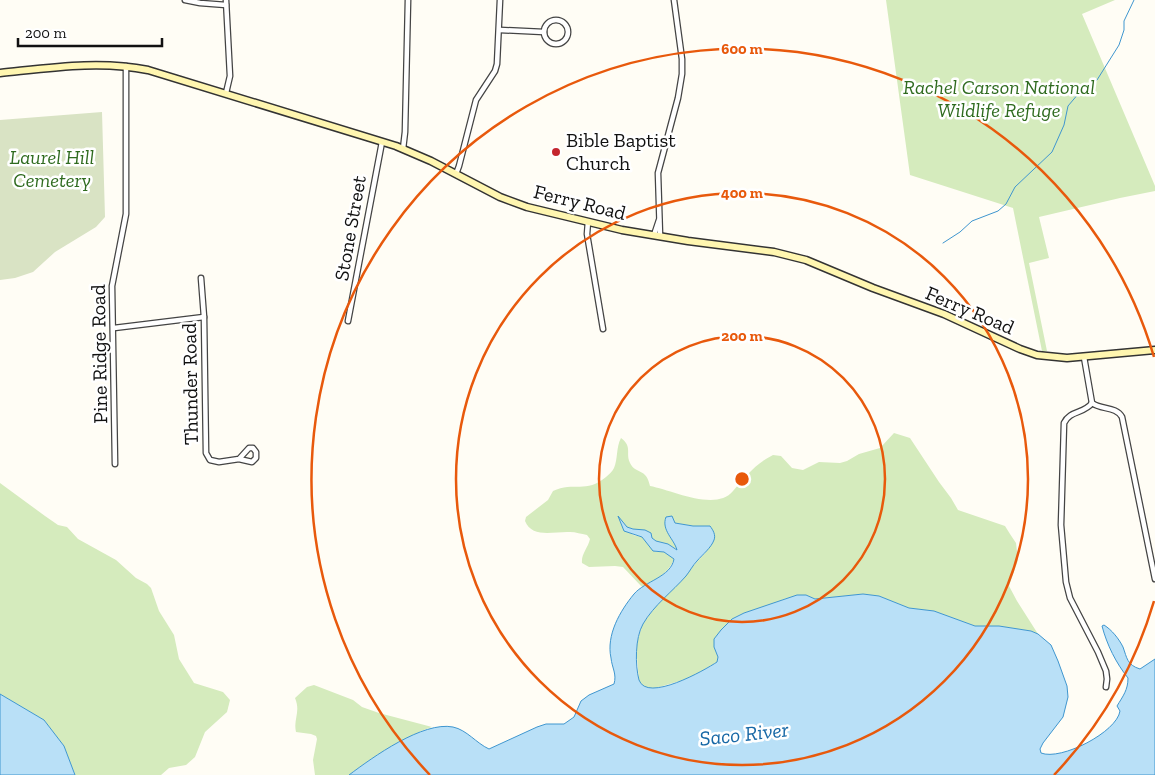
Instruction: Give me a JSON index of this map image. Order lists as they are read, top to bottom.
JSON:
{
  "streets": {
    "main road": ["Ferry Road"],
    "street": ["Stone Street", "Pine Ridge Road", "Thunder Road"]
  },
  "crossings": [
    ["Ferry Road", "Stone Street"],
    ["Ferry Road", "Pine Ridge Road"]
  ],
  "water": ["Saco River"],
  "parks": ["Rachel Carson National Wildlife Refuge", "Laurel Hill Cemetery"],
  "places": ["Bible Baptist Church"],
  "scale_bar": "200 m",
  "rings": ["600 m", "400 m", "200 m"]
}
